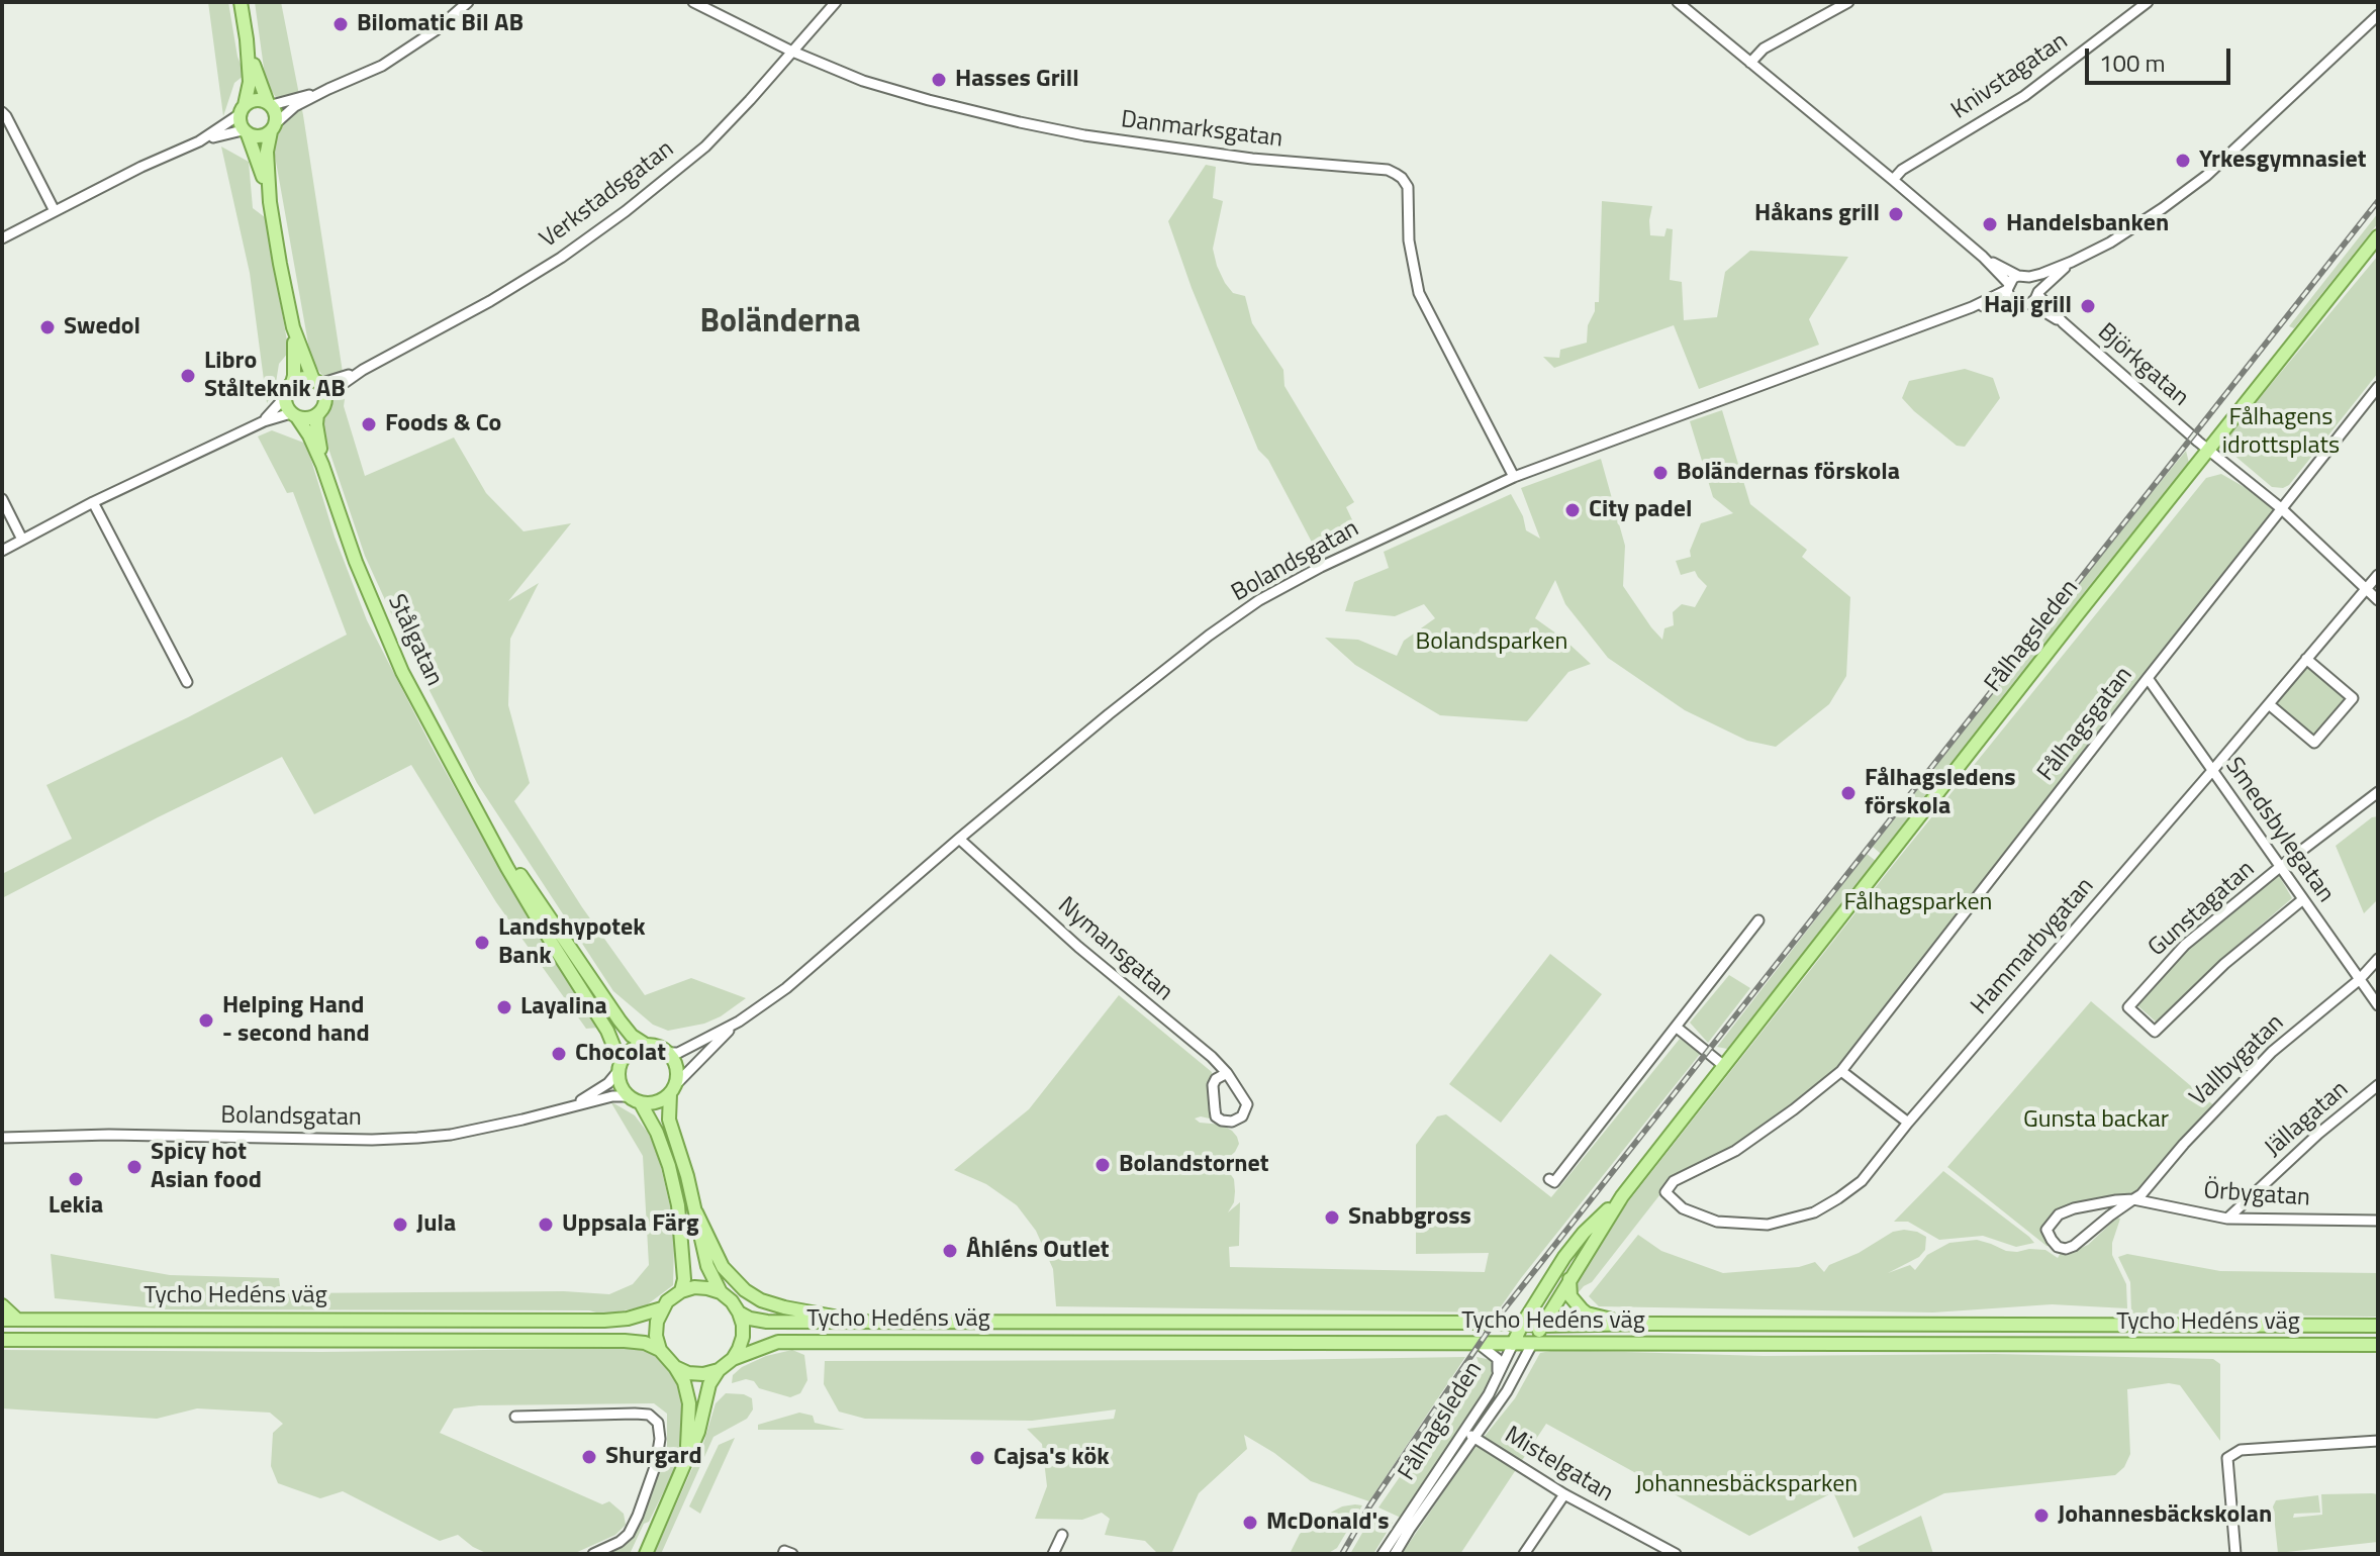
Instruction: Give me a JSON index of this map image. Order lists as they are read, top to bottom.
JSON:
{
  "streets": {
    "main road": ["Fålhagsleden", "Stålgatan", "Tycho Hedéns väg"],
    "street": [
      "Knivstagatan",
      "Danmarksgatan",
      "Verkstadsgatan",
      "Björkgatan",
      "Bolandsgatan",
      "Fålhagsgatan",
      "Smedsbylegatan",
      "Gunstagatan",
      "Hammarbygatan",
      "Nymansgatan",
      "Vallbygatan",
      "Jällagatan",
      "Örbygatan",
      "Mistelgatan"
    ]
  },
  "crossings": [
    ["Danmarksgatan", "Verkstadsgatan"],
    ["Danmarksgatan", "Bolandsgatan"],
    ["Verkstadsgatan", "Stålgatan"],
    ["Björkgatan", "Bolandsgatan"],
    ["Björkgatan", "Fålhagsleden"],
    ["Björkgatan", "Fålhagsgatan"],
    ["Björkgatan", "Hammarbygatan"],
    ["Bolandsgatan", "Stålgatan"],
    ["Bolandsgatan", "Nymansgatan"],
    ["Fålhagsleden", "Tycho Hedéns väg"],
    ["Fålhagsleden", "Mistelgatan"],
    ["Fålhagsgatan", "Smedsbylegatan"],
    ["Fålhagsgatan", "Hammarbygatan"],
    ["Smedsbylegatan", "Gunstagatan"],
    ["Smedsbylegatan", "Hammarbygatan"],
    ["Smedsbylegatan", "Vallbygatan"],
    ["Vallbygatan", "Örbygatan"],
    ["Jällagatan", "Örbygatan"]
  ],
  "districts": ["Boländerna"],
  "parks": [
    "Fålhagens idrottsplats",
    "Bolandsparken",
    "Fålhagsparken",
    "Gunsta backar",
    "Johannesbäcksparken"
  ],
  "places": [
    "Bilomatic Bil AB",
    "Hasses Grill",
    "Yrkesgymnasiet",
    "Håkans grill",
    "Handelsbanken",
    "Haji grill",
    "Swedol",
    "Libro Stålteknik AB",
    "Foods & Co",
    "Boländernas förskola",
    "City padel",
    "Fålhagsledens förskola",
    "Landshypotek Bank",
    "Layalina",
    "Helping Hand - second hand",
    "Chocolat",
    "Bolandstornet",
    "Spicy hot Asian food",
    "Lekia",
    "Snabbgross",
    "Jula",
    "Uppsala Färg",
    "Åhléns Outlet",
    "Shurgard",
    "Cajsa's kök",
    "Johannesbäckskolan",
    "McDonald's"
  ],
  "scale_bar": "100 m"
}
